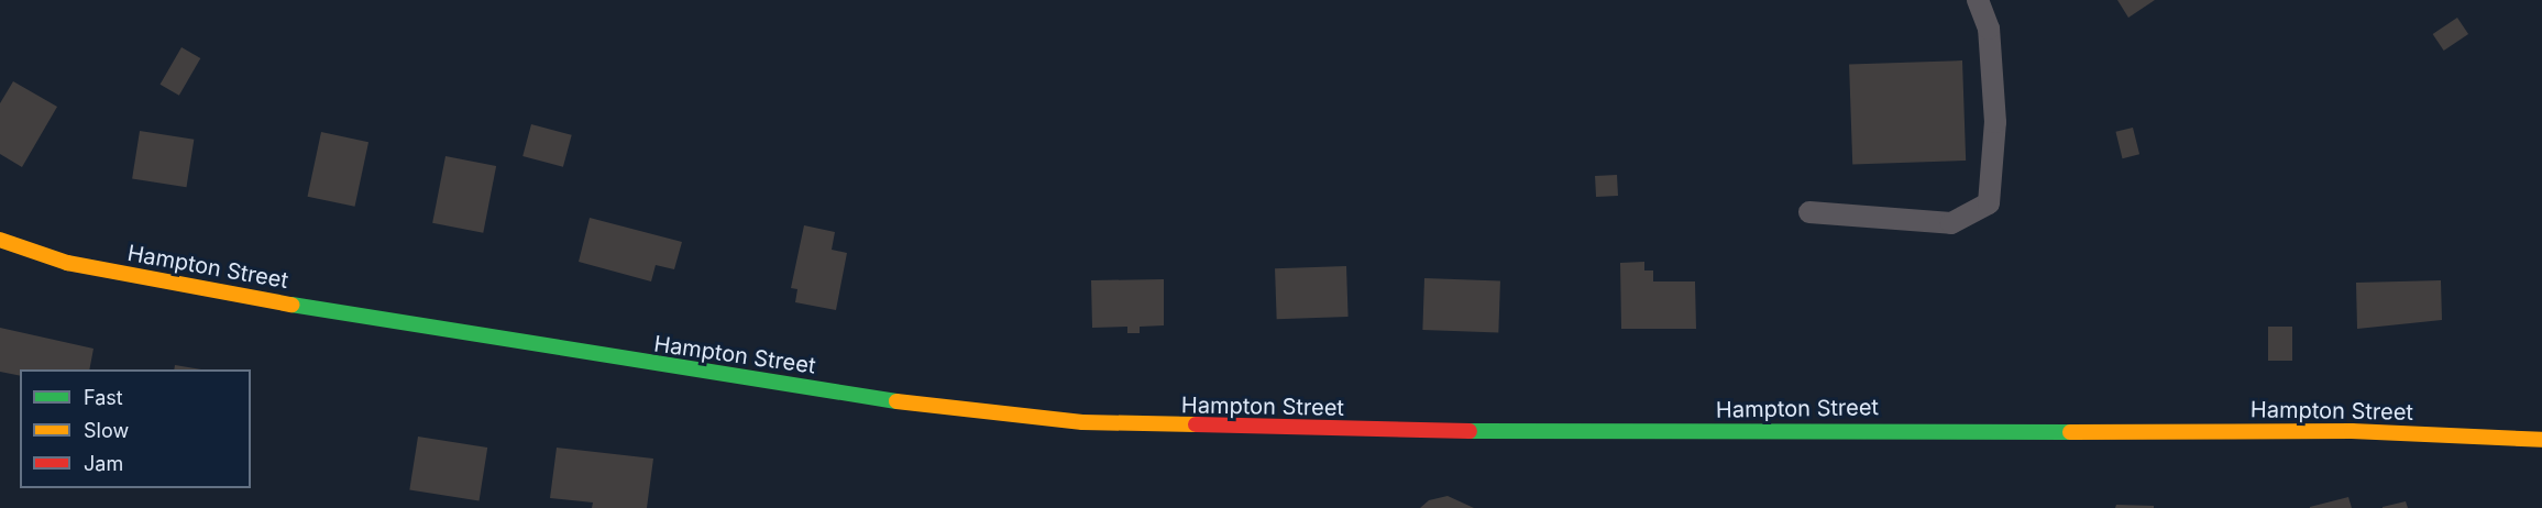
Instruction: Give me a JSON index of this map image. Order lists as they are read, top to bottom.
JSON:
{
  "streets": {
    "street": ["Hampton Street"]
  },
  "legend": ["Fast", "Slow", "Jam"]
}
